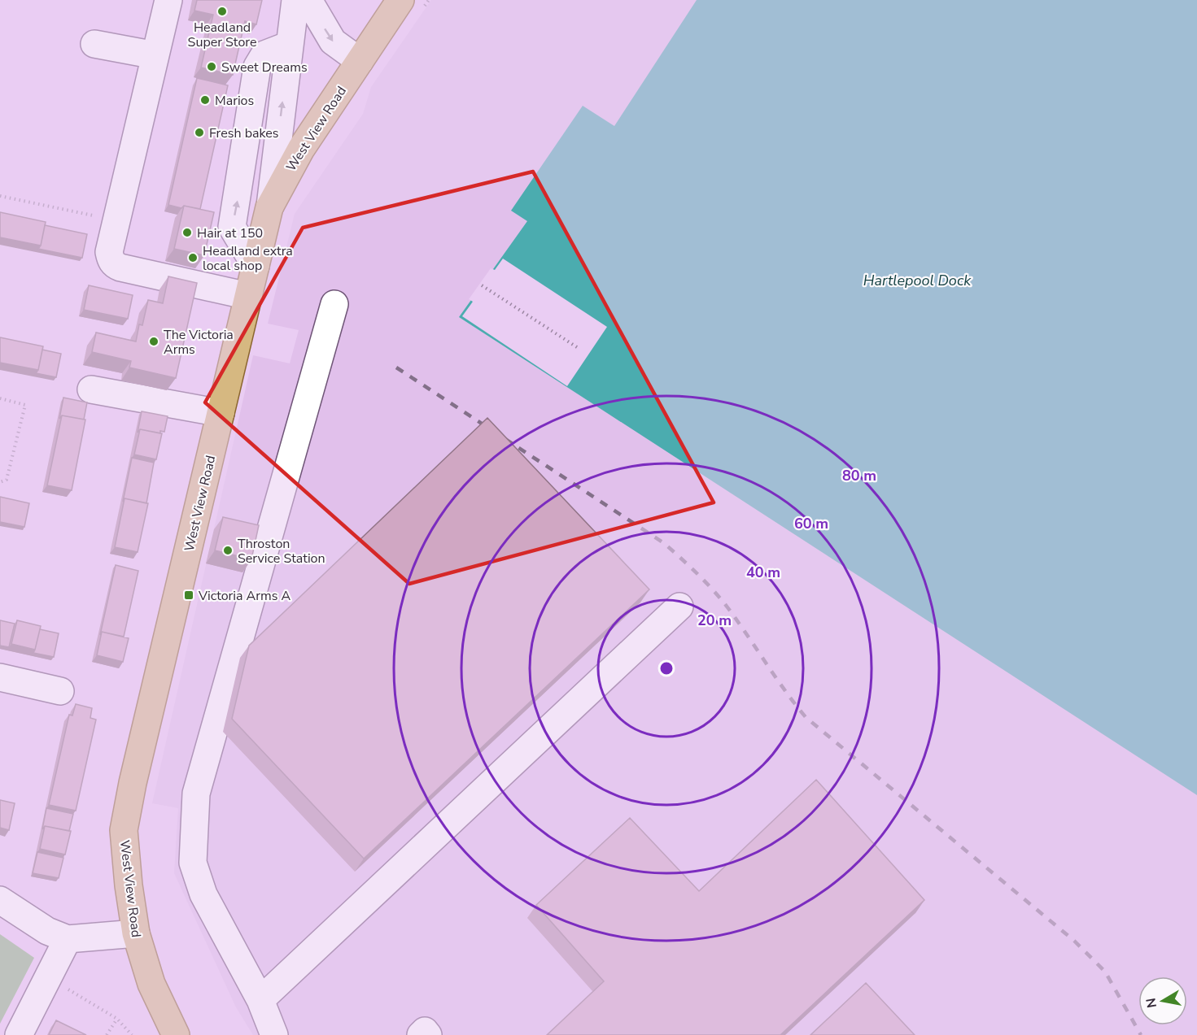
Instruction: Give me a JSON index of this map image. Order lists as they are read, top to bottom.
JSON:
{
  "streets": {
    "main road": ["West View Road"]
  },
  "water": ["Hartlepool Dock"],
  "places": {
    "other": [
      "Headland Super Store",
      "Sweet Dreams",
      "Marios",
      "Fresh bakes",
      "Hair at 150",
      "Headland extra local shop",
      "The Victoria Arms",
      "Throston Service Station"
    ],
    "transit": ["Victoria Arms A"]
  },
  "north": "left",
  "rings": [
    "80 m",
    "60 m",
    "40 m",
    "20 m"
  ]
}
